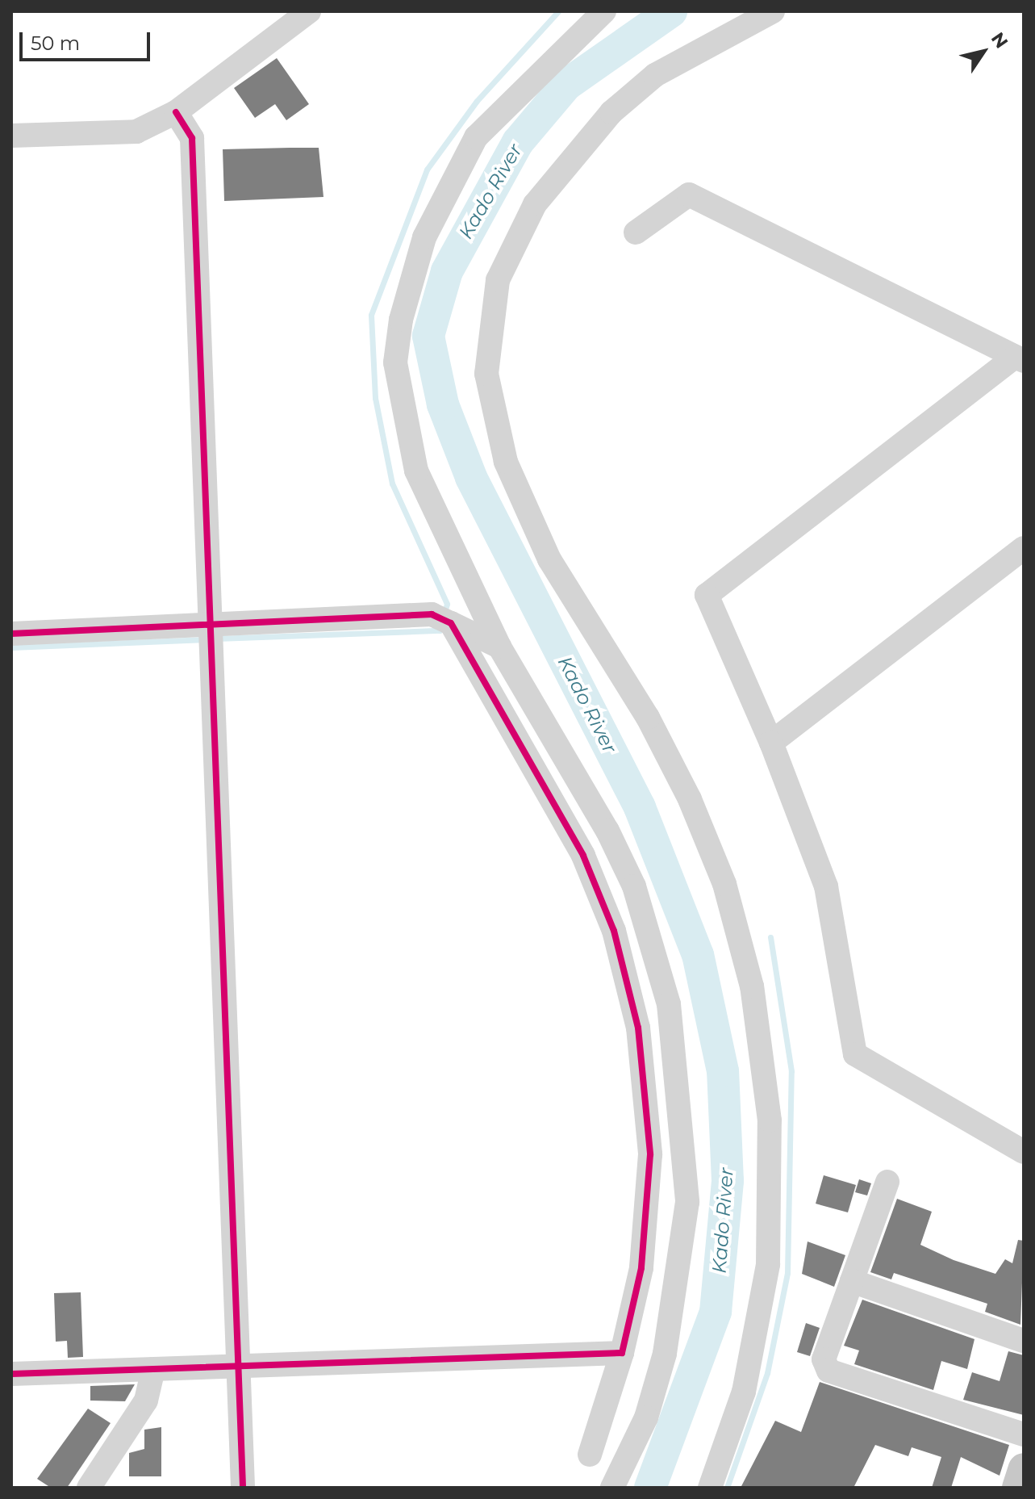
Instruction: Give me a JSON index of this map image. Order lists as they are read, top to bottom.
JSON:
{
  "water": ["Kado River"],
  "scale_bar": "50 m",
  "north": "top right"
}
